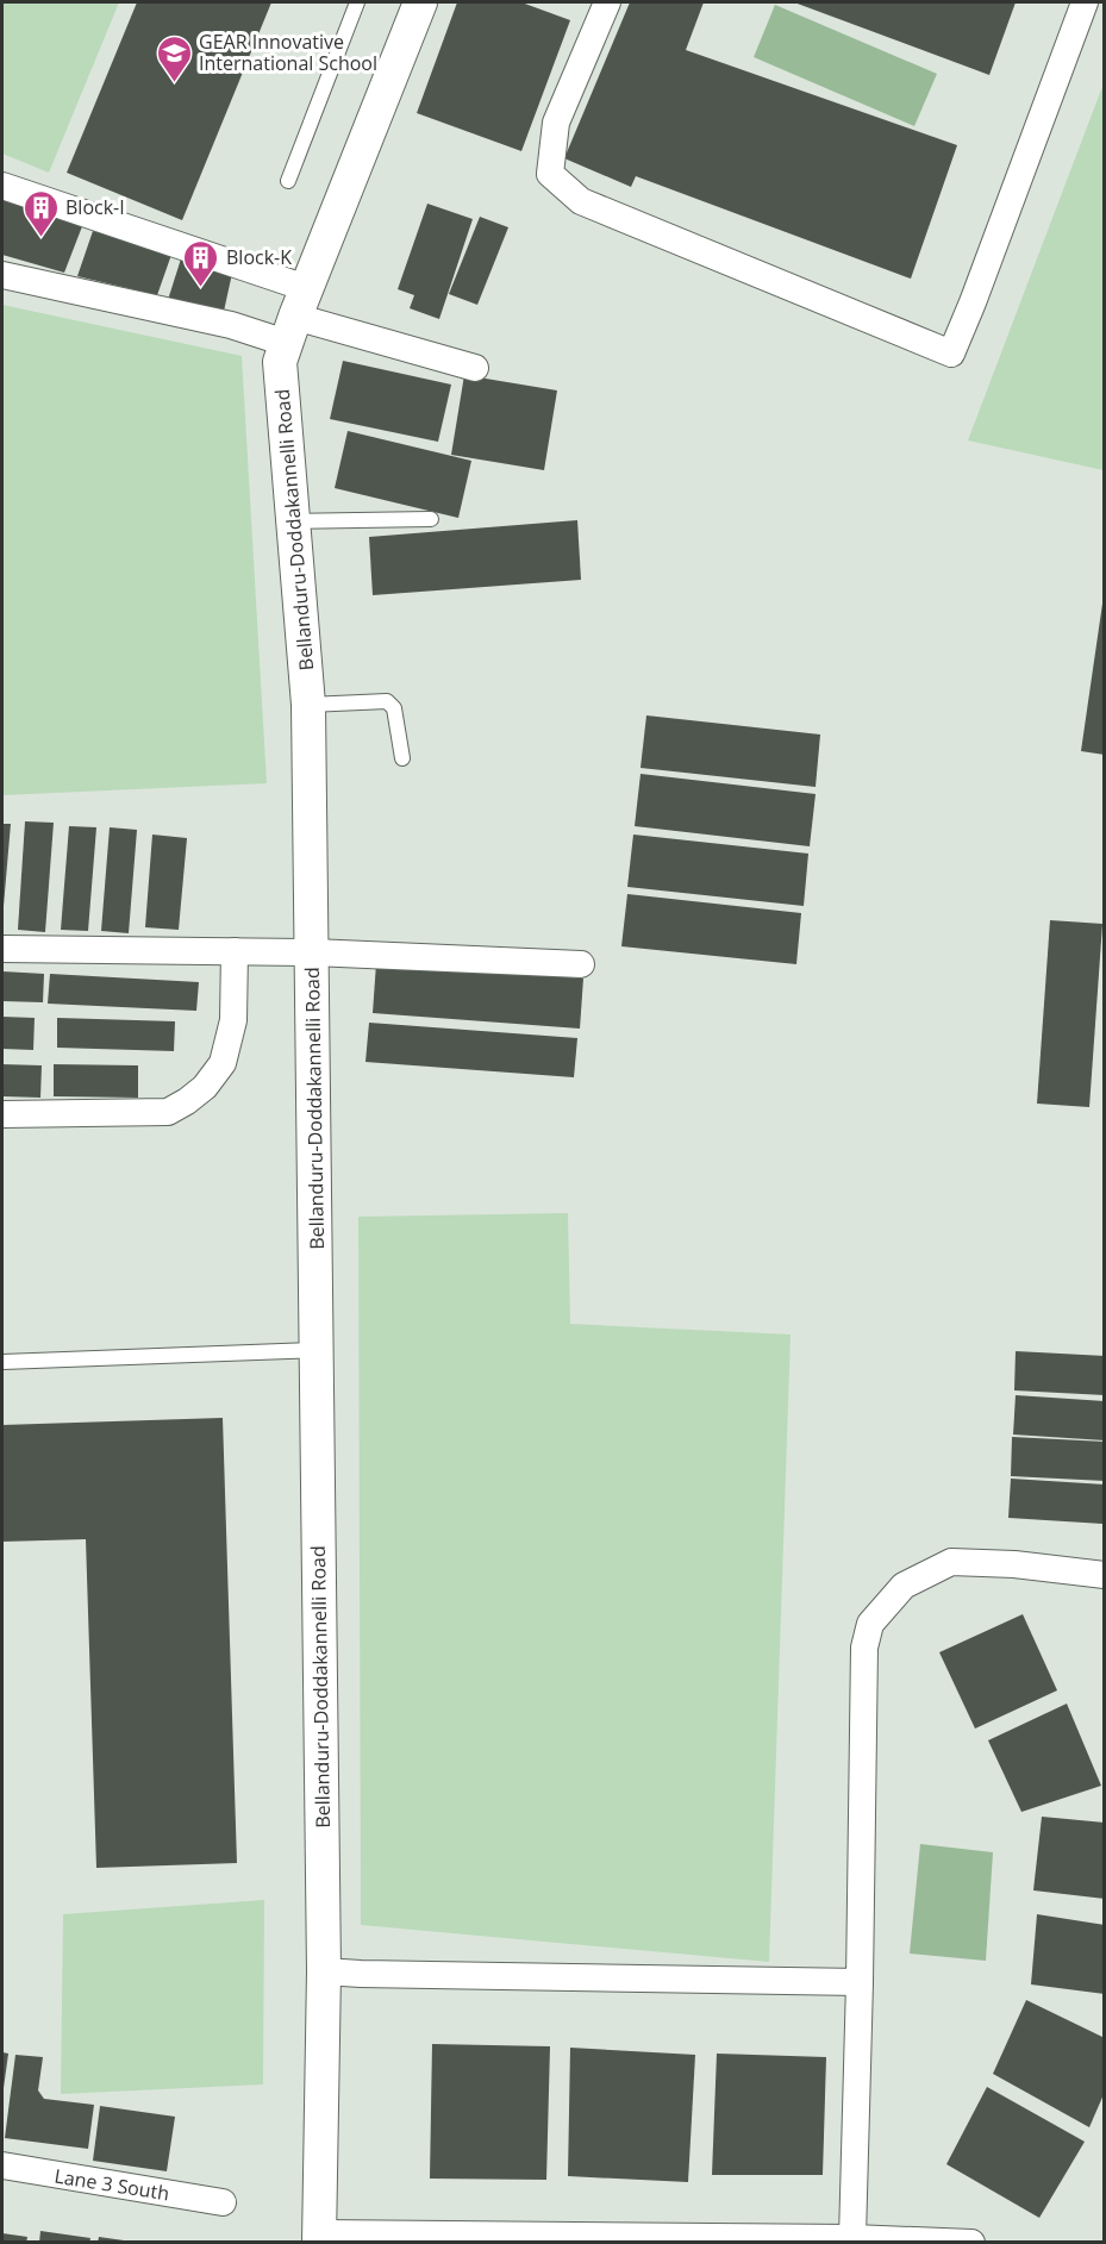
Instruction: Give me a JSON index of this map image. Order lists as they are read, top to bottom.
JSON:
{
  "streets": {
    "street": ["Bellanduru-Doddakannelli Road", "Lane 3 South"]
  },
  "places": {
    "school or university": ["GEAR Innovative International School"],
    "building": ["Block-I", "Block-K"]
  }
}
